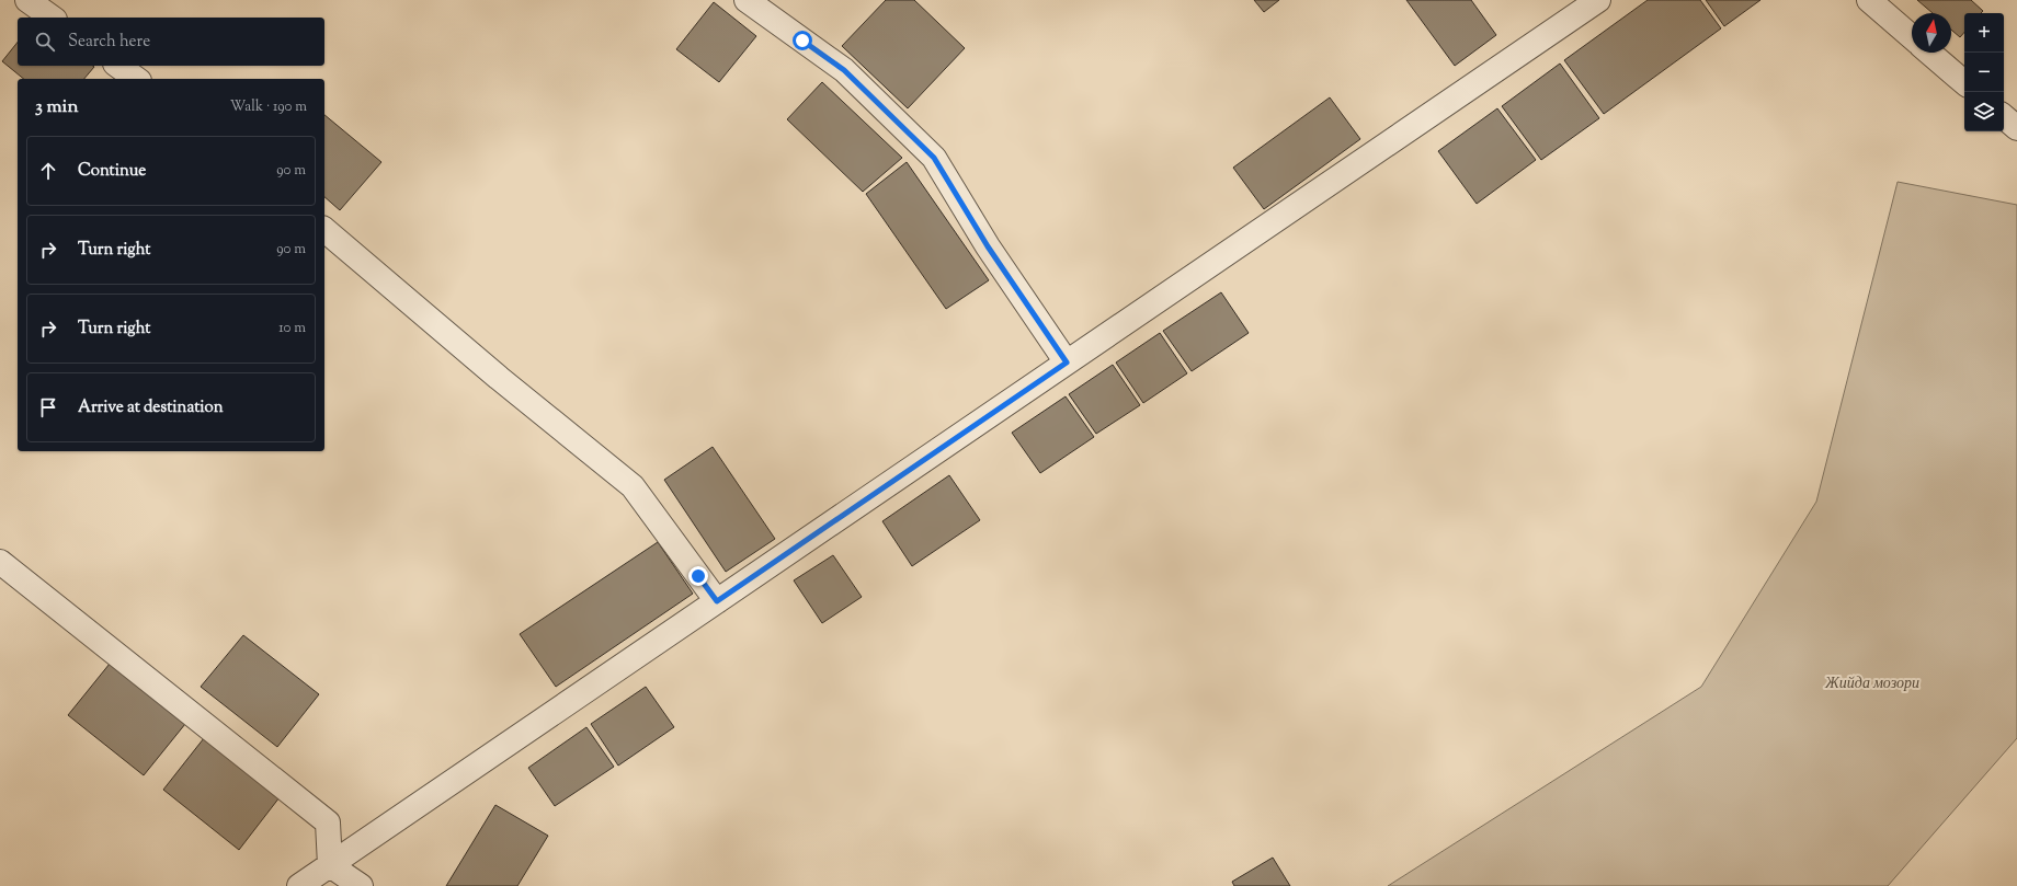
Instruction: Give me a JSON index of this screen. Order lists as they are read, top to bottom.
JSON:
{
  "parks": ["Жийда мозори"],
  "north": "top",
  "page": {
    "map_buttons": ["+", "−"],
    "search": "Search here",
    "heading": ["3 min", "Walk · 190 m"],
    "list": [
      ["Continue", "90 m"],
      ["Turn right", "90 m"],
      ["Turn right", "10 m"],
      "Arrive at destination"
    ]
  }
}
